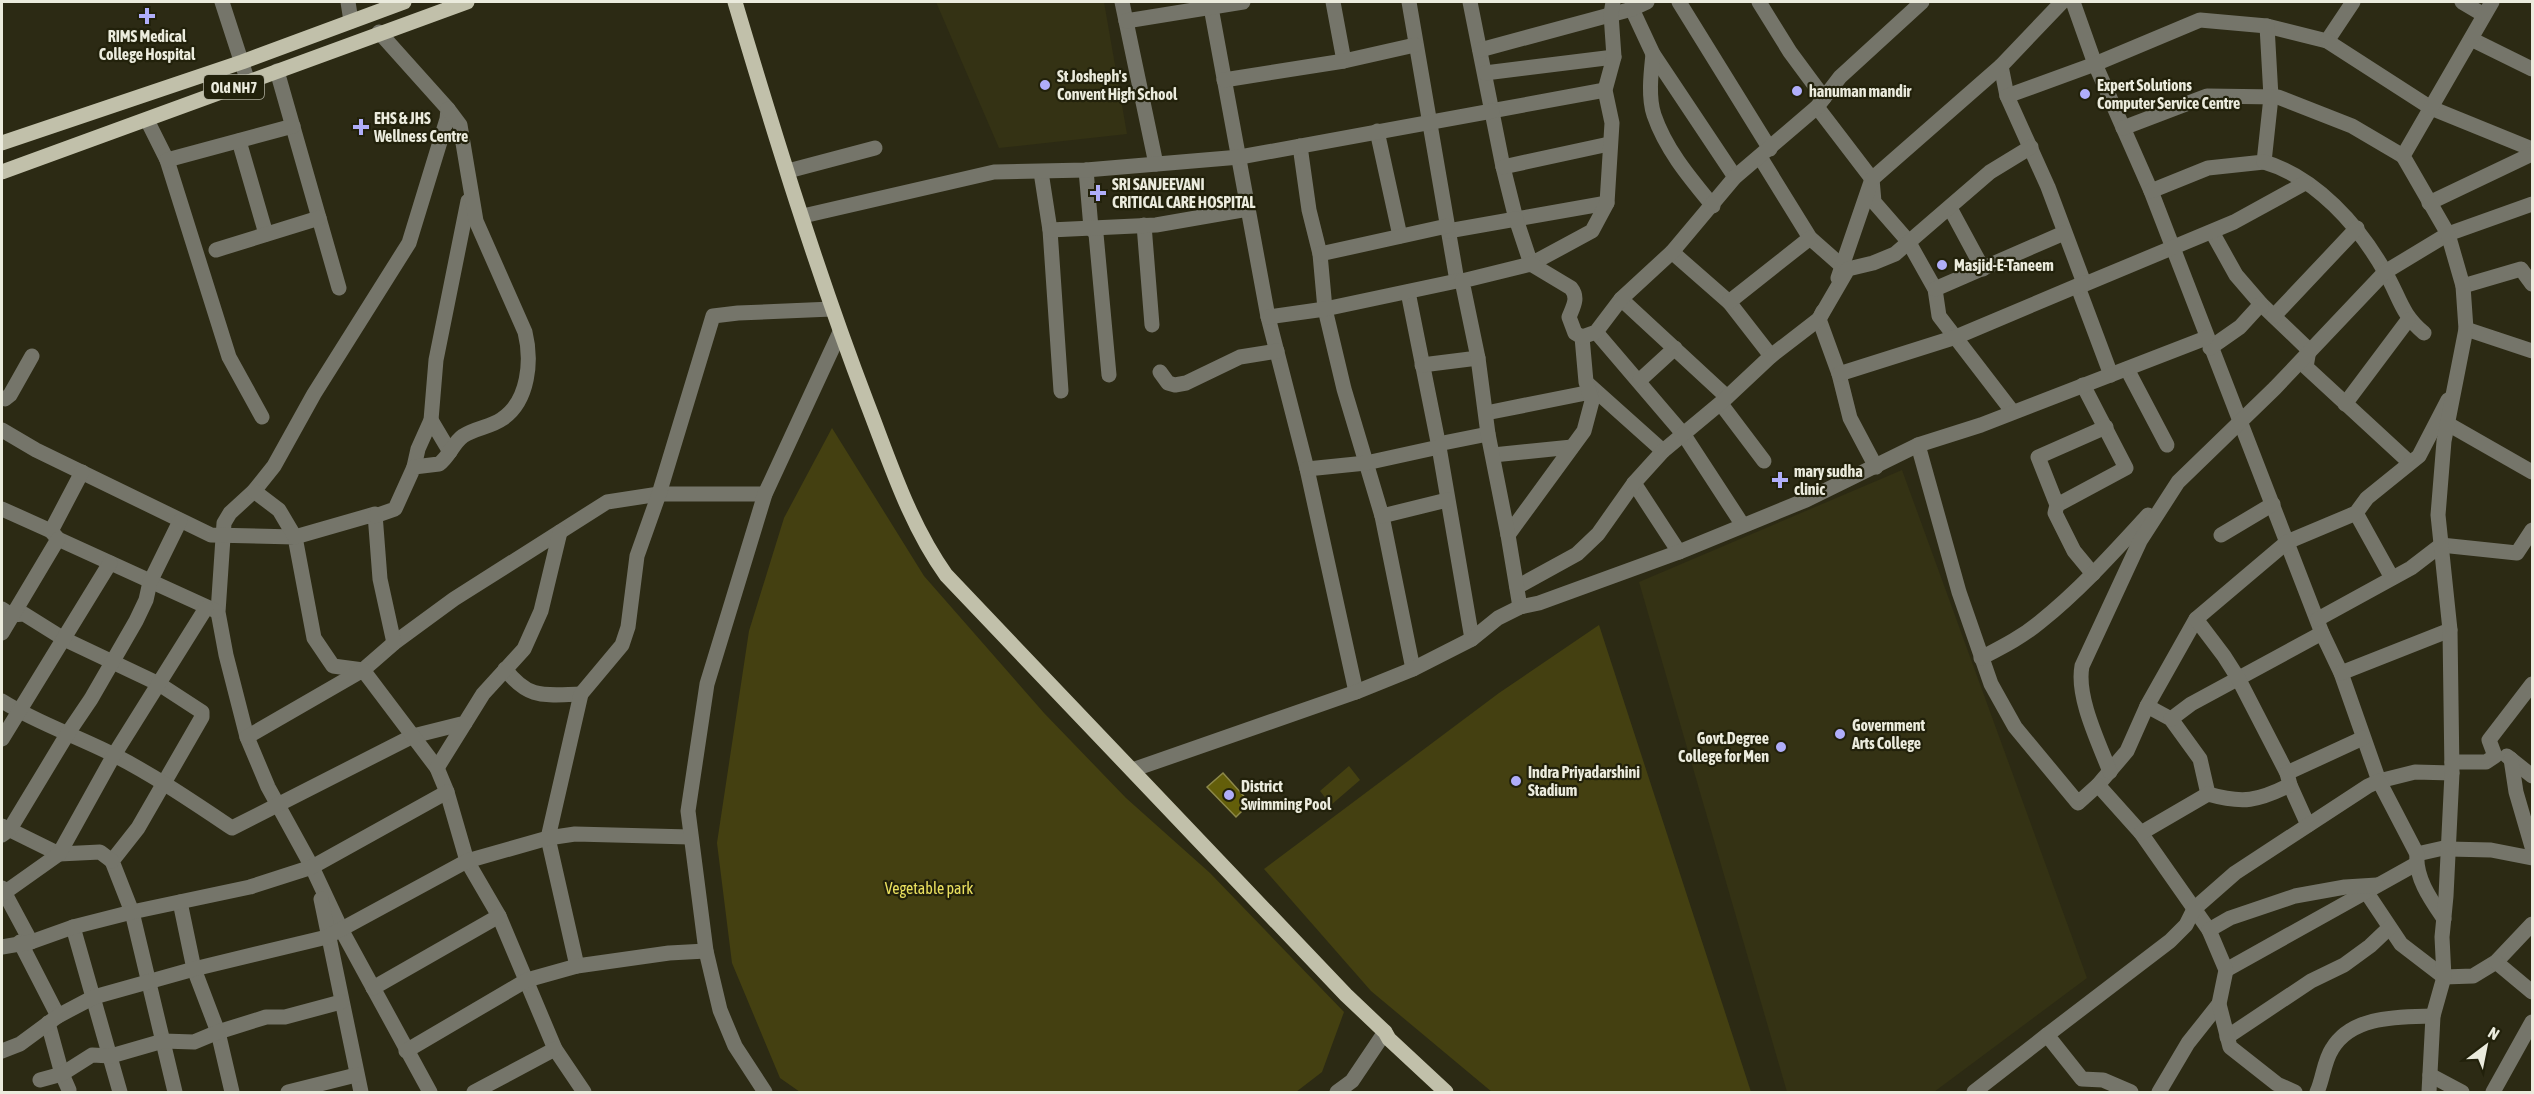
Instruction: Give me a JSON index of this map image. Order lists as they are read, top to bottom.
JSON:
{
  "streets": {
    "main road": ["Old NH7"]
  },
  "parks": ["Vegetable park"],
  "places": {
    "health": [
      "RIMS Medical College Hospital",
      "EHS & JHS Wellness Centre",
      "SRI SANJEEVANI CRITICAL CARE HOSPITAL",
      "mary sudha clinic"
    ],
    "other": [
      "St Josheph's Convent High School",
      "hanuman mandir",
      "Expert Solutions Computer Service Centre",
      "Masjid-E-Taneem",
      "Government Arts College",
      "Govt.Degree College for Men",
      "Indra Priyadarshini Stadium",
      "District Swimming Pool"
    ]
  },
  "north": "top right"
}
